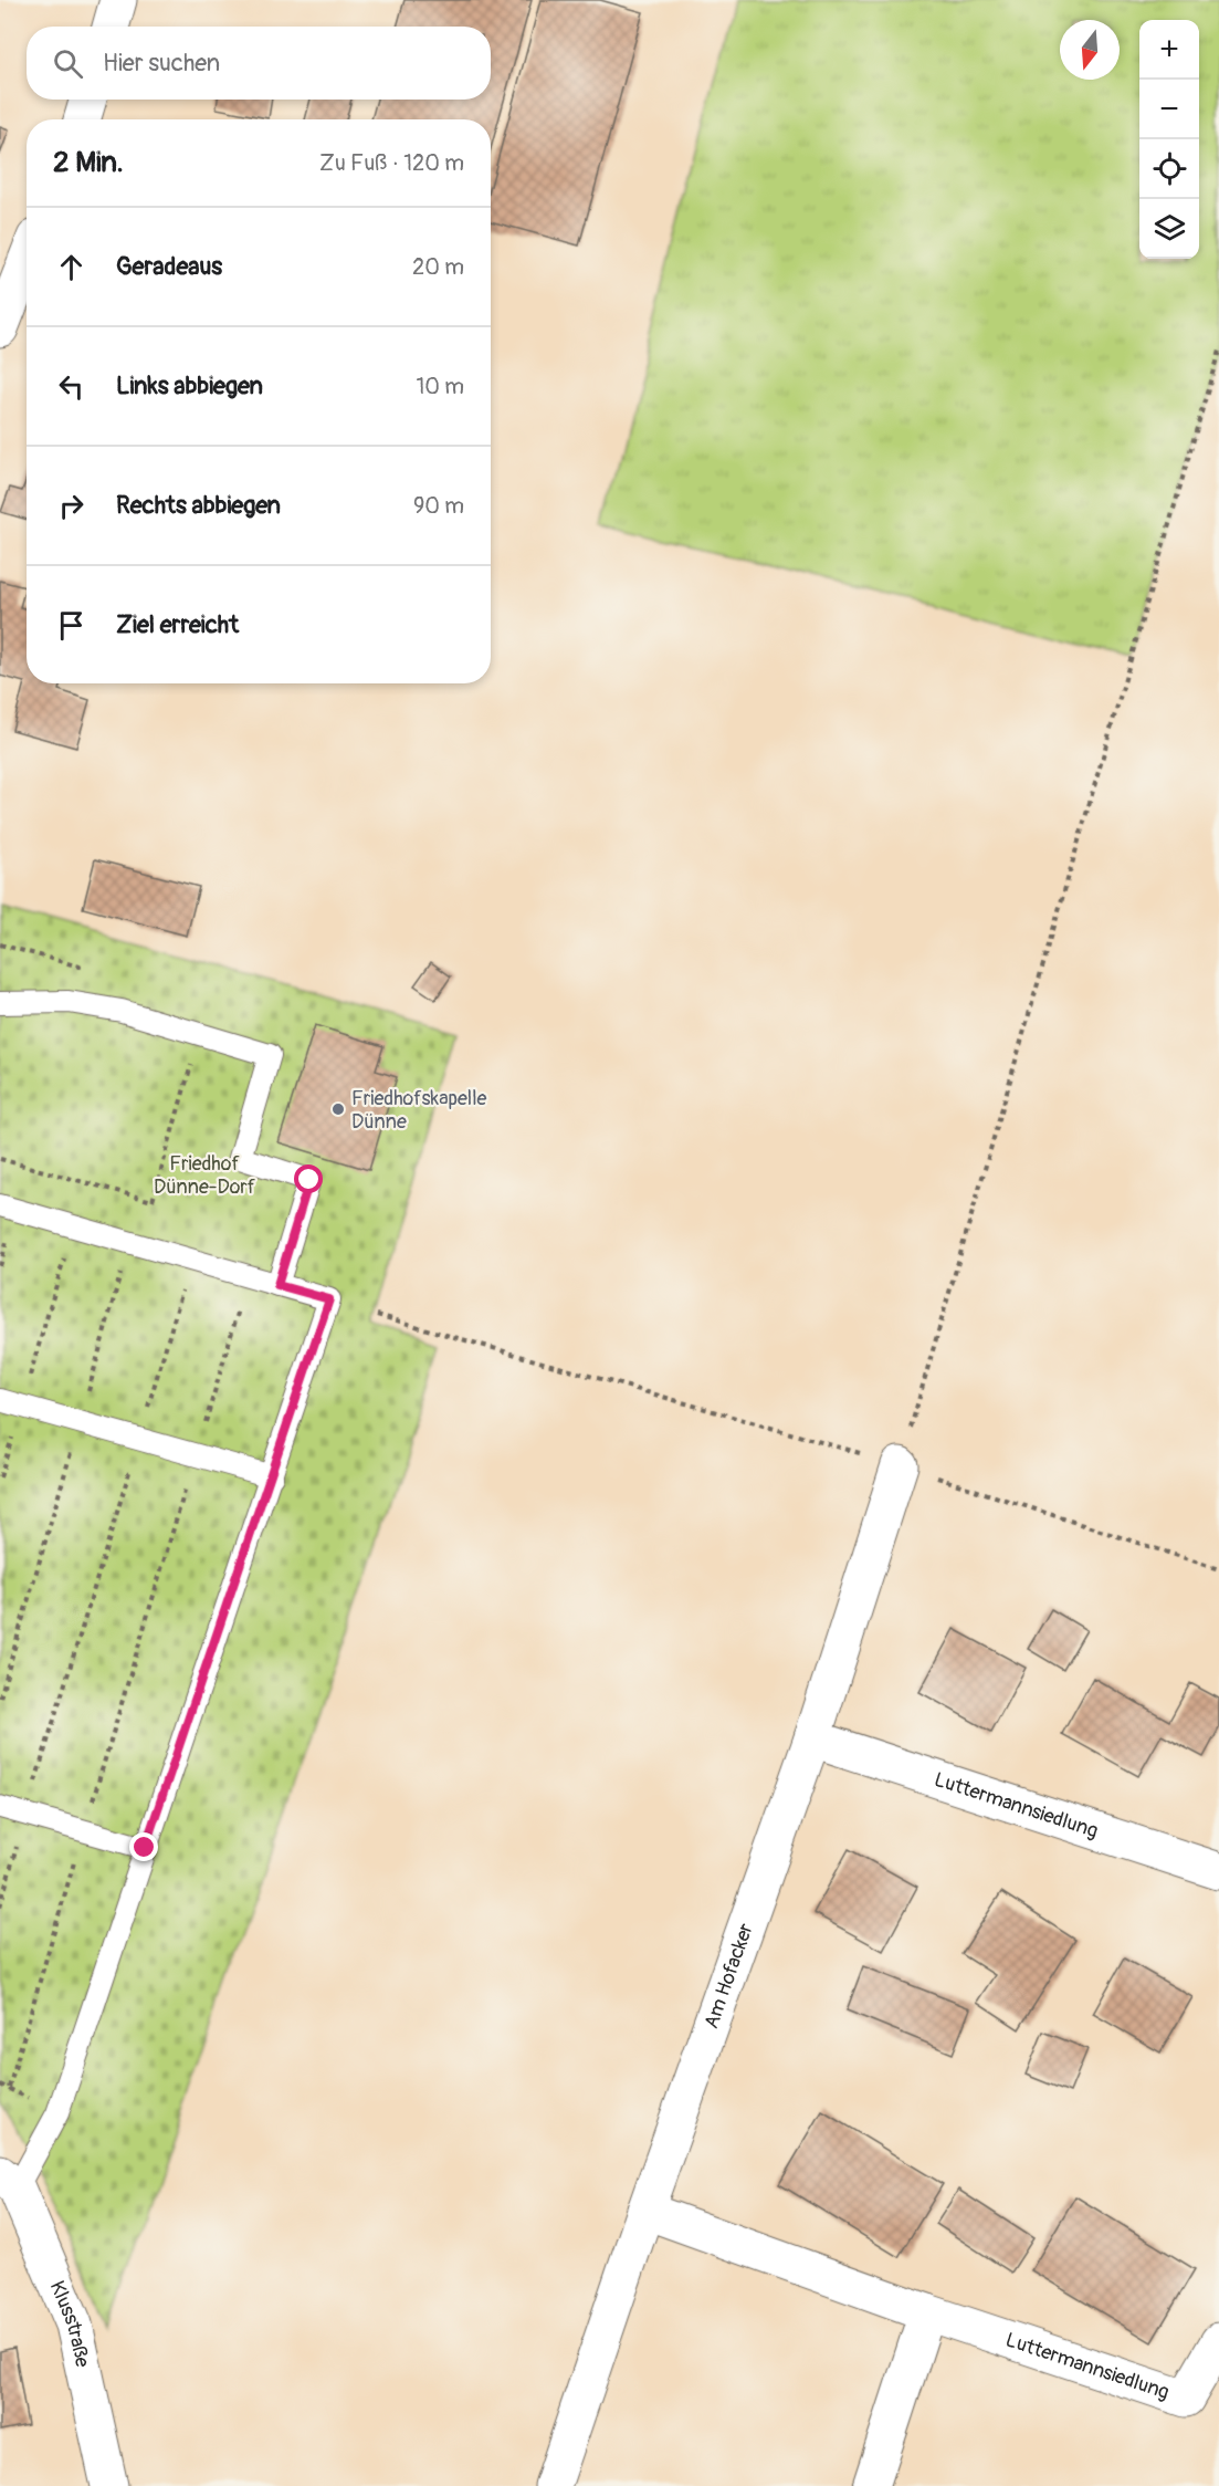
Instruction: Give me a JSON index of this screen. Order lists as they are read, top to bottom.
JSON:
{
  "streets": {
    "street": ["Luttermannsiedlung", "Am Hofacker", "Klusstraße"]
  },
  "crossings": [
    ["Luttermannsiedlung", "Am Hofacker"]
  ],
  "parks": ["Friedhof Dünne-Dorf"],
  "places": ["Friedhofskapelle Dünne"],
  "north": "bottom",
  "page": {
    "map_buttons": ["+", "−"],
    "search": "Hier suchen",
    "heading": ["2 Min.", "Zu Fuß · 120 m"],
    "list": [
      ["Geradeaus", "20 m"],
      ["Links abbiegen", "10 m"],
      ["Rechts abbiegen", "90 m"],
      "Ziel erreicht"
    ]
  }
}
